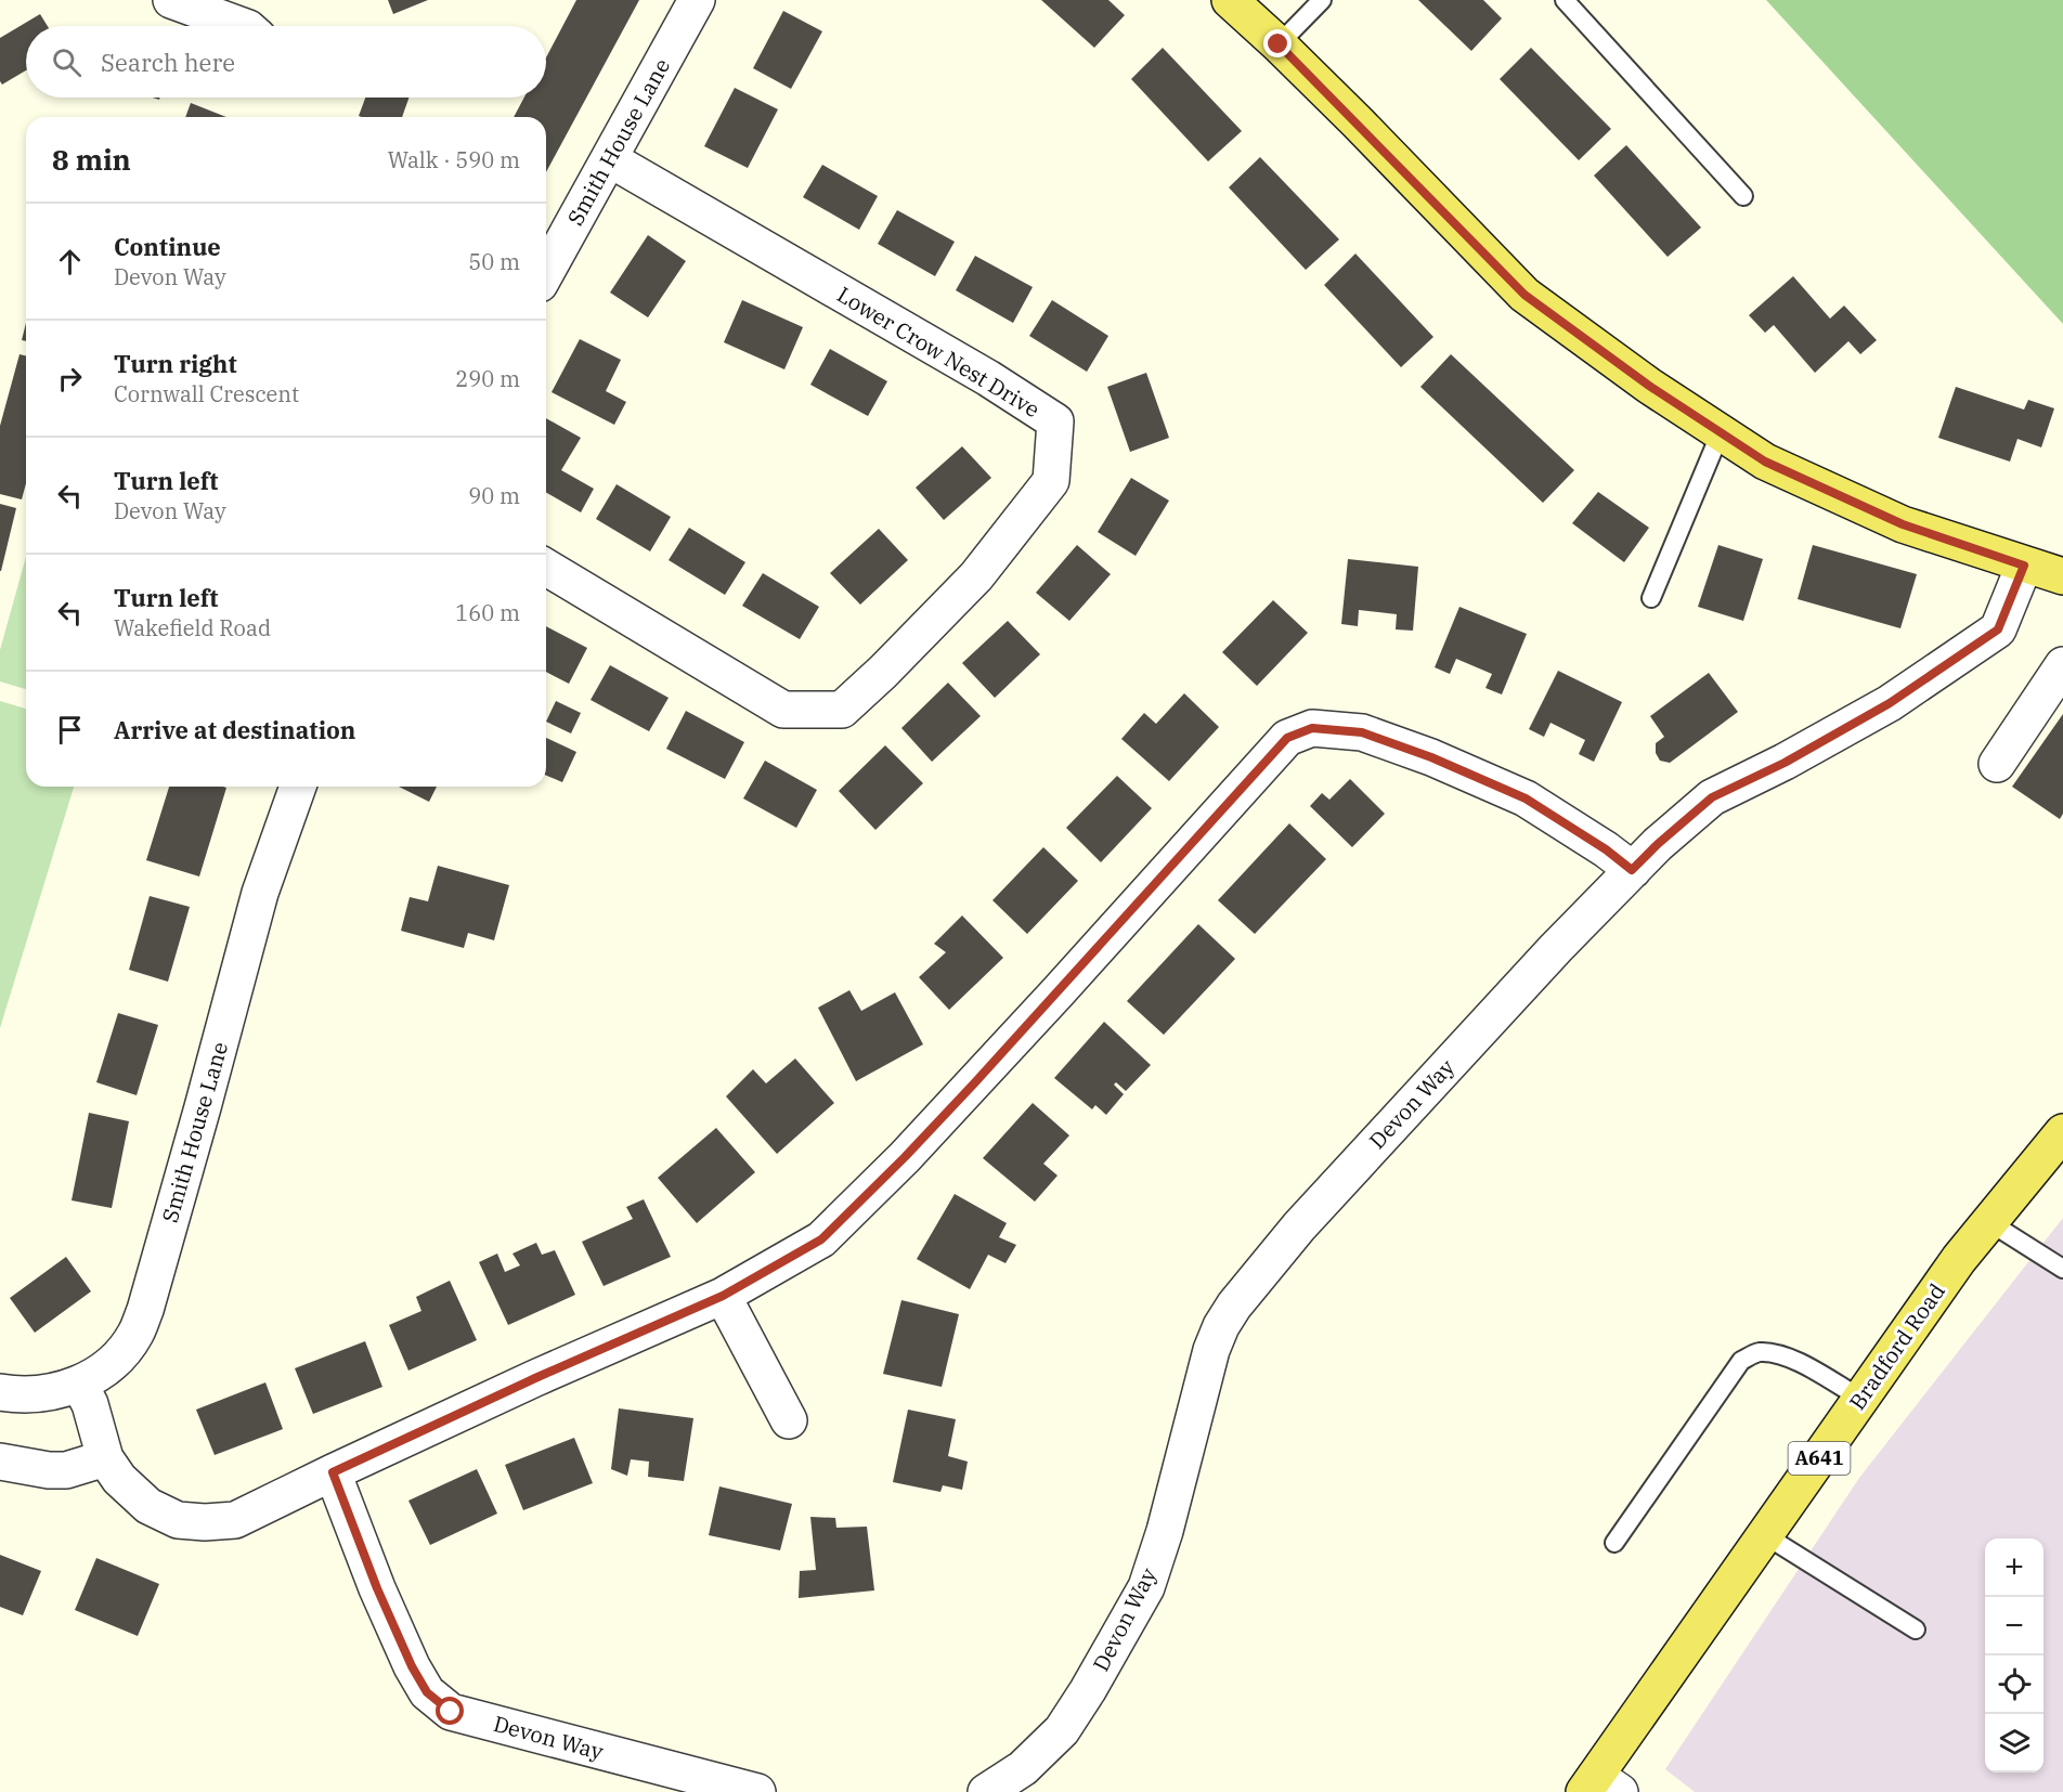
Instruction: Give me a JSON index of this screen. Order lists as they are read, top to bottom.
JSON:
{
  "streets": {
    "main road": ["Bradford Road", "A641"],
    "street": ["Smith House Lane", "Lower Crow Nest Drive", "Devon Way"]
  },
  "crossings": [
    ["Smith House Lane", "Lower Crow Nest Drive"]
  ],
  "page": {
    "search": "Search here",
    "heading": ["8 min", "Walk · 590 m"],
    "list": [
      ["Continue", "Devon Way", "50 m"],
      ["Turn right", "Cornwall Crescent", "290 m"],
      ["Turn left", "Devon Way", "90 m"],
      ["Turn left", "Wakefield Road", "160 m"],
      "Arrive at destination"
    ],
    "map_buttons": ["+", "−"]
  }
}
